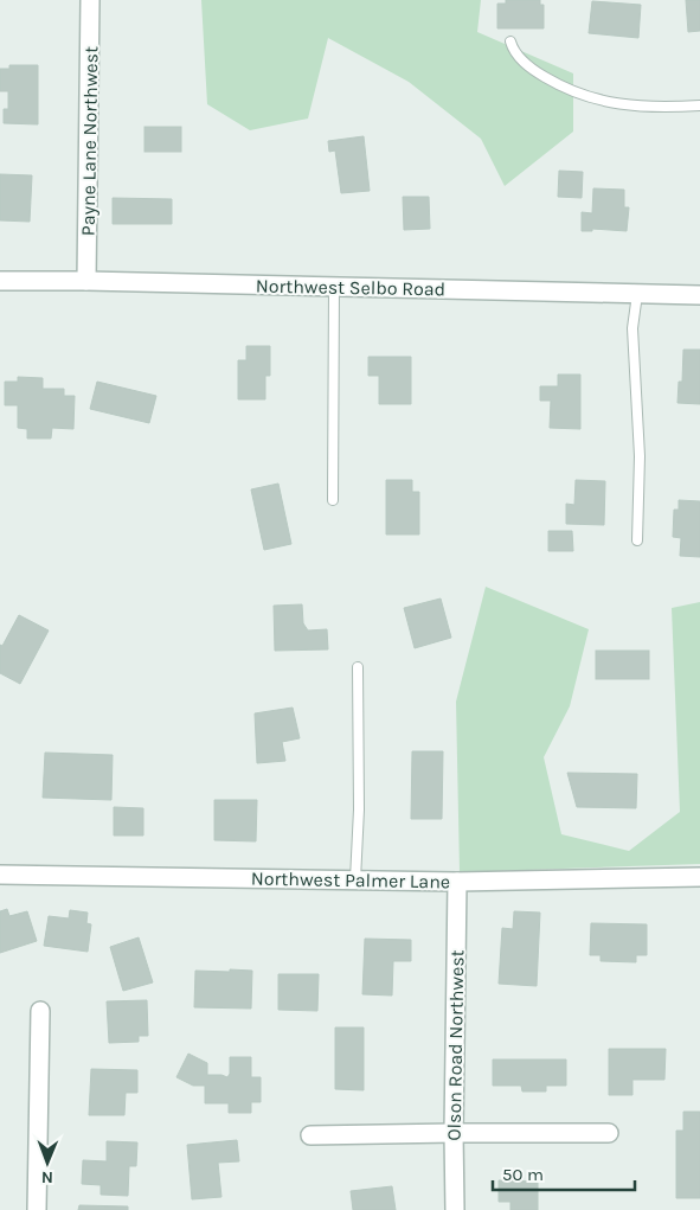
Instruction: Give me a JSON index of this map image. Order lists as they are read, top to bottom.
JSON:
{
  "streets": {
    "street": [
      "Payne Lane Northwest",
      "Northwest Selbo Road",
      "Northwest Palmer Lane",
      "Olson Road Northwest"
    ]
  },
  "crossings": [
    ["Payne Lane Northwest", "Northwest Selbo Road"],
    ["Northwest Palmer Lane", "Olson Road Northwest"]
  ],
  "scale_bar": "50 m",
  "north": "bottom"
}
